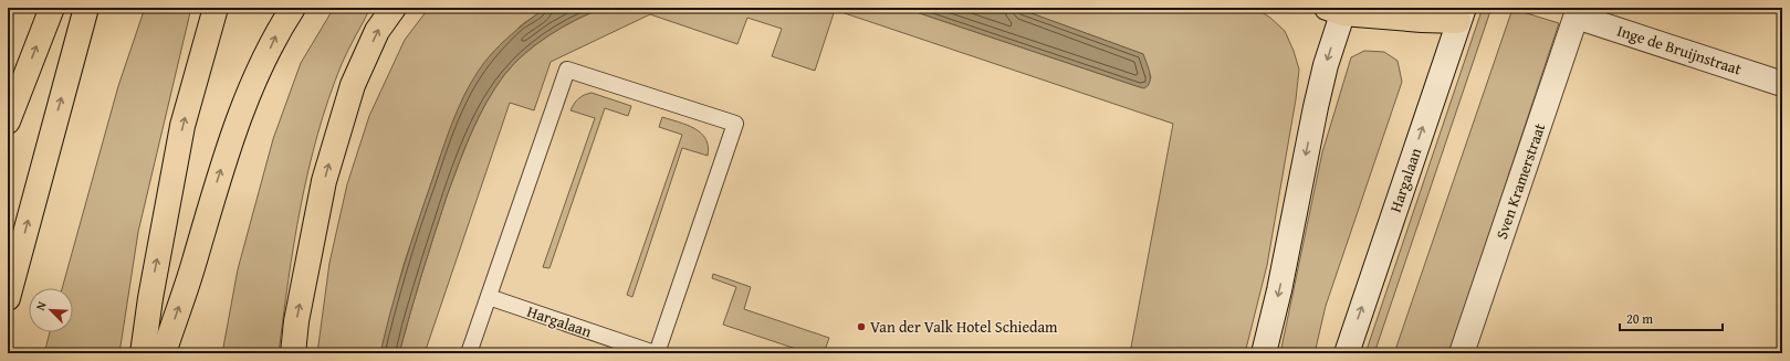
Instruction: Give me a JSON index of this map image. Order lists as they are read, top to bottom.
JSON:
{
  "streets": {
    "main road": ["Inge de Bruijnstraat", "Hargalaan", "Sven Kramerstraat"]
  },
  "crossings": [
    ["Inge de Bruijnstraat", "Sven Kramerstraat"]
  ],
  "places": ["Van der Valk Hotel Schiedam"],
  "scale_bar": "20 m",
  "north": "top left"
}
